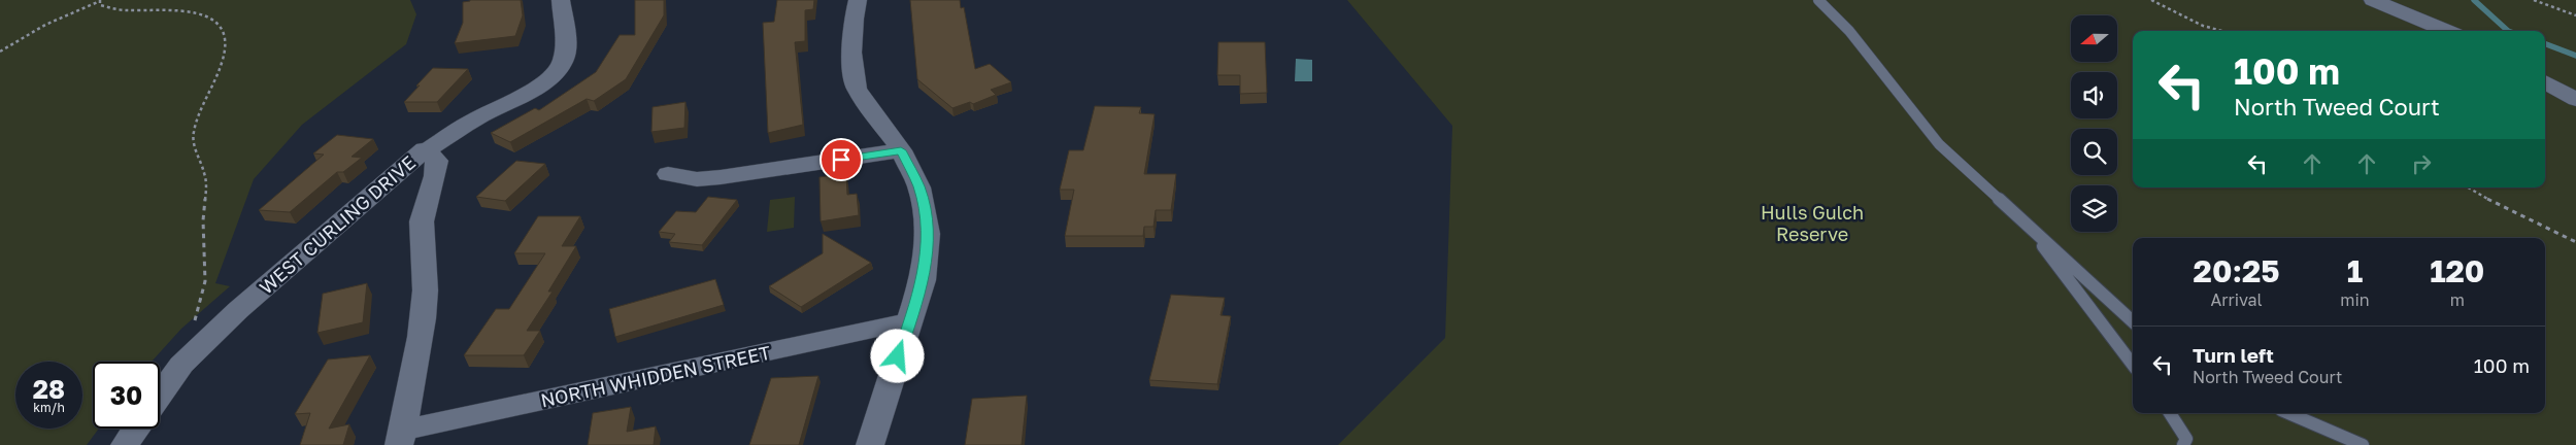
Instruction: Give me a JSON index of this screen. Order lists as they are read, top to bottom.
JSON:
{
  "streets": {
    "street": ["WEST CURLING DRIVE", "NORTH WHIDDEN STREET"]
  },
  "parks": ["Hulls Gulch Reserve"],
  "north": "left",
  "page": {
    "turn": ["100 m", "North Tweed Court"],
    "eta": [
      "20:25",
      "Arrival",
      "1",
      "min",
      "120",
      "m"
    ],
    "list": [
      {
        "name": "Turn left",
        "note": "North Tweed Court",
        "value": "100 m"
      }
    ],
    "speed": "28 km/h",
    "limit": "30"
  }
}
